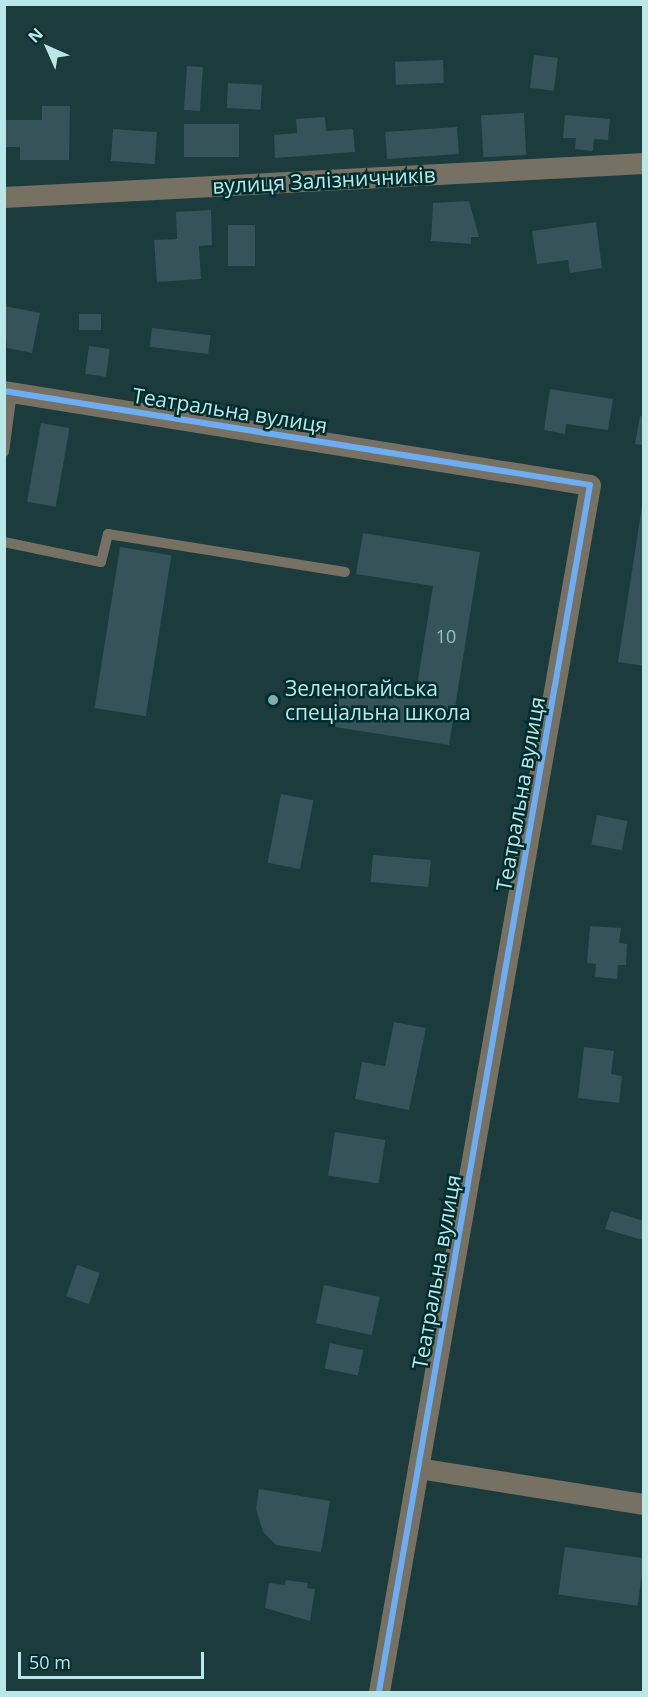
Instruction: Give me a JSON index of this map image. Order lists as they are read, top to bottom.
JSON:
{
  "streets": {
    "street": ["вулиця Залізничників", "Театральна вулиця"]
  },
  "places": ["Зеленогайська спеціальна школа"],
  "house_numbers": ["10"],
  "scale_bar": "50 m",
  "north": "top left"
}
